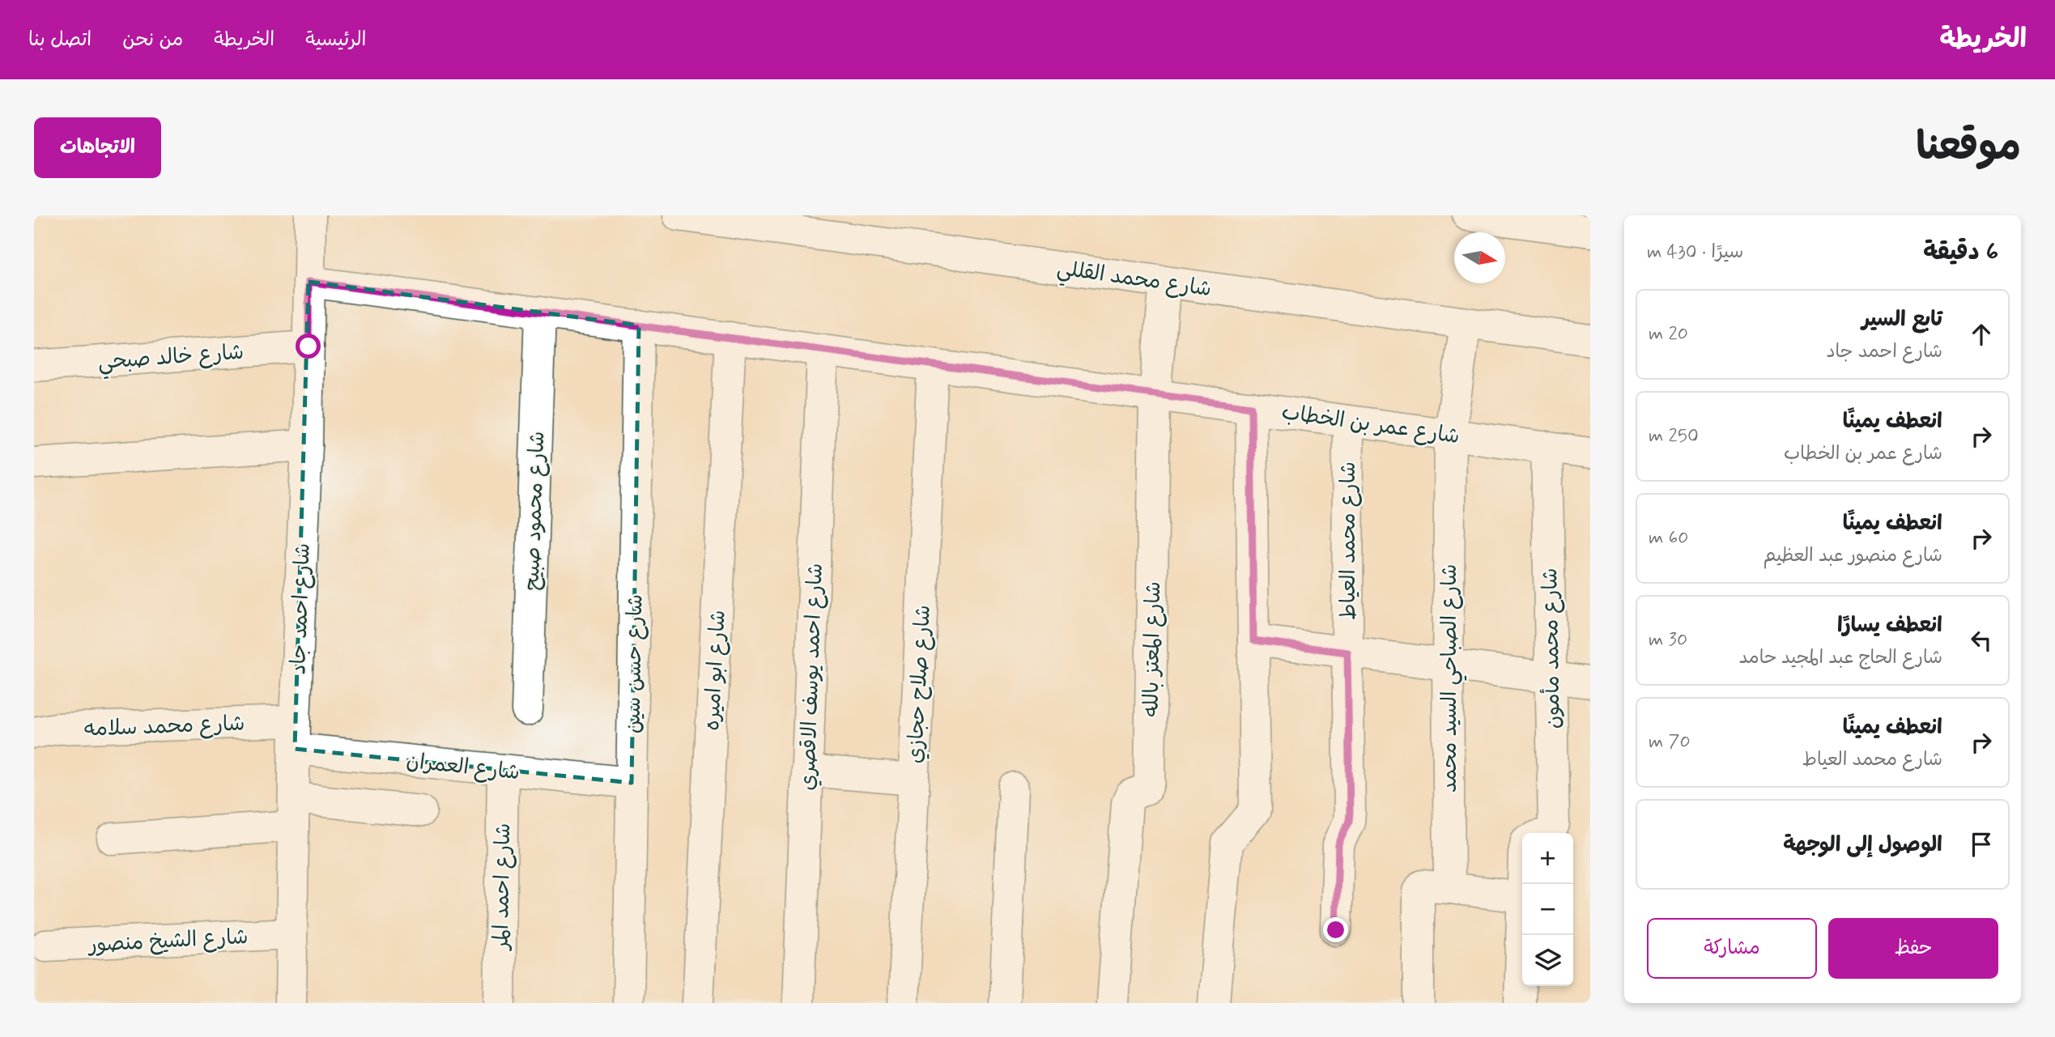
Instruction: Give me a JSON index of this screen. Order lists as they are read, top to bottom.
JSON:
{
  "streets": {
    "street": [
      "شارع محمد القللي",
      "شارع خالد صبحي",
      "شارع عمر بن الخطاب",
      "شارع محمود صبيح",
      "شارع محمد العياط",
      "شارع احمد جاد",
      "شارع محمد مأمون",
      "شارع المعتز بالله",
      "شارع حسن سين",
      "شارع ابو اميره",
      "شارع احمد يوسف الاقصري",
      "شارع الصباحي السيد محمد",
      "شارع صلاح حجازي",
      "شارع محمد سلامه",
      "شارع العمران",
      "شارع احمد المر",
      "شارع الشيخ منصور"
    ]
  },
  "crossings": [
    ["شارع محمد القللي", "شارع المعتز بالله"],
    ["شارع محمد القللي", "شارع الصباحي السيد محمد"],
    ["شارع خالد صبحي", "شارع احمد جاد"],
    ["شارع عمر بن الخطاب", "شارع محمود صبيح"],
    ["شارع عمر بن الخطاب", "شارع محمد العياط"],
    ["شارع عمر بن الخطاب", "شارع احمد جاد"],
    ["شارع عمر بن الخطاب", "شارع محمد مأمون"],
    ["شارع عمر بن الخطاب", "شارع المعتز بالله"],
    ["شارع عمر بن الخطاب", "شارع حسن سين"],
    ["شارع عمر بن الخطاب", "شارع ابو اميره"],
    ["شارع عمر بن الخطاب", "شارع احمد يوسف الاقصري"],
    ["شارع عمر بن الخطاب", "شارع الصباحي السيد محمد"],
    ["شارع عمر بن الخطاب", "شارع صلاح حجازي"],
    ["شارع احمد جاد", "شارع محمد سلامه"],
    ["شارع احمد جاد", "شارع العمران"],
    ["شارع احمد جاد", "شارع الشيخ منصور"],
    ["شارع حسن سين", "شارع العمران"],
    ["شارع محمد سلامه", "شارع العمران"],
    ["شارع العمران", "شارع احمد المر"]
  ],
  "north": "right",
  "page": {
    "header": "الخريطة",
    "nav": [
      "الرئيسية",
      "الخريطة",
      "من نحن",
      "اتصل بنا"
    ],
    "title": "موقعنا",
    "buttons": [
      "الاتجاهات",
      ["حفظ", "مشاركة"]
    ],
    "heading": ["6 دقيقة", "سيرًا · 430 m"],
    "list": [
      ["تابع السير", "شارع احمد جاد", "20 m"],
      ["انعطف يمينًا", "شارع عمر بن الخطاب", "250 m"],
      ["انعطف يمينًا", "شارع منصور عبد العظيم", "60 m"],
      ["انعطف يسارًا", "شارع الحاج عبد المجيد حامد", "30 m"],
      ["انعطف يمينًا", "شارع محمد العياط", "70 m"],
      "الوصول إلى الوجهة"
    ],
    "map_buttons": ["+", "−"]
  }
}
